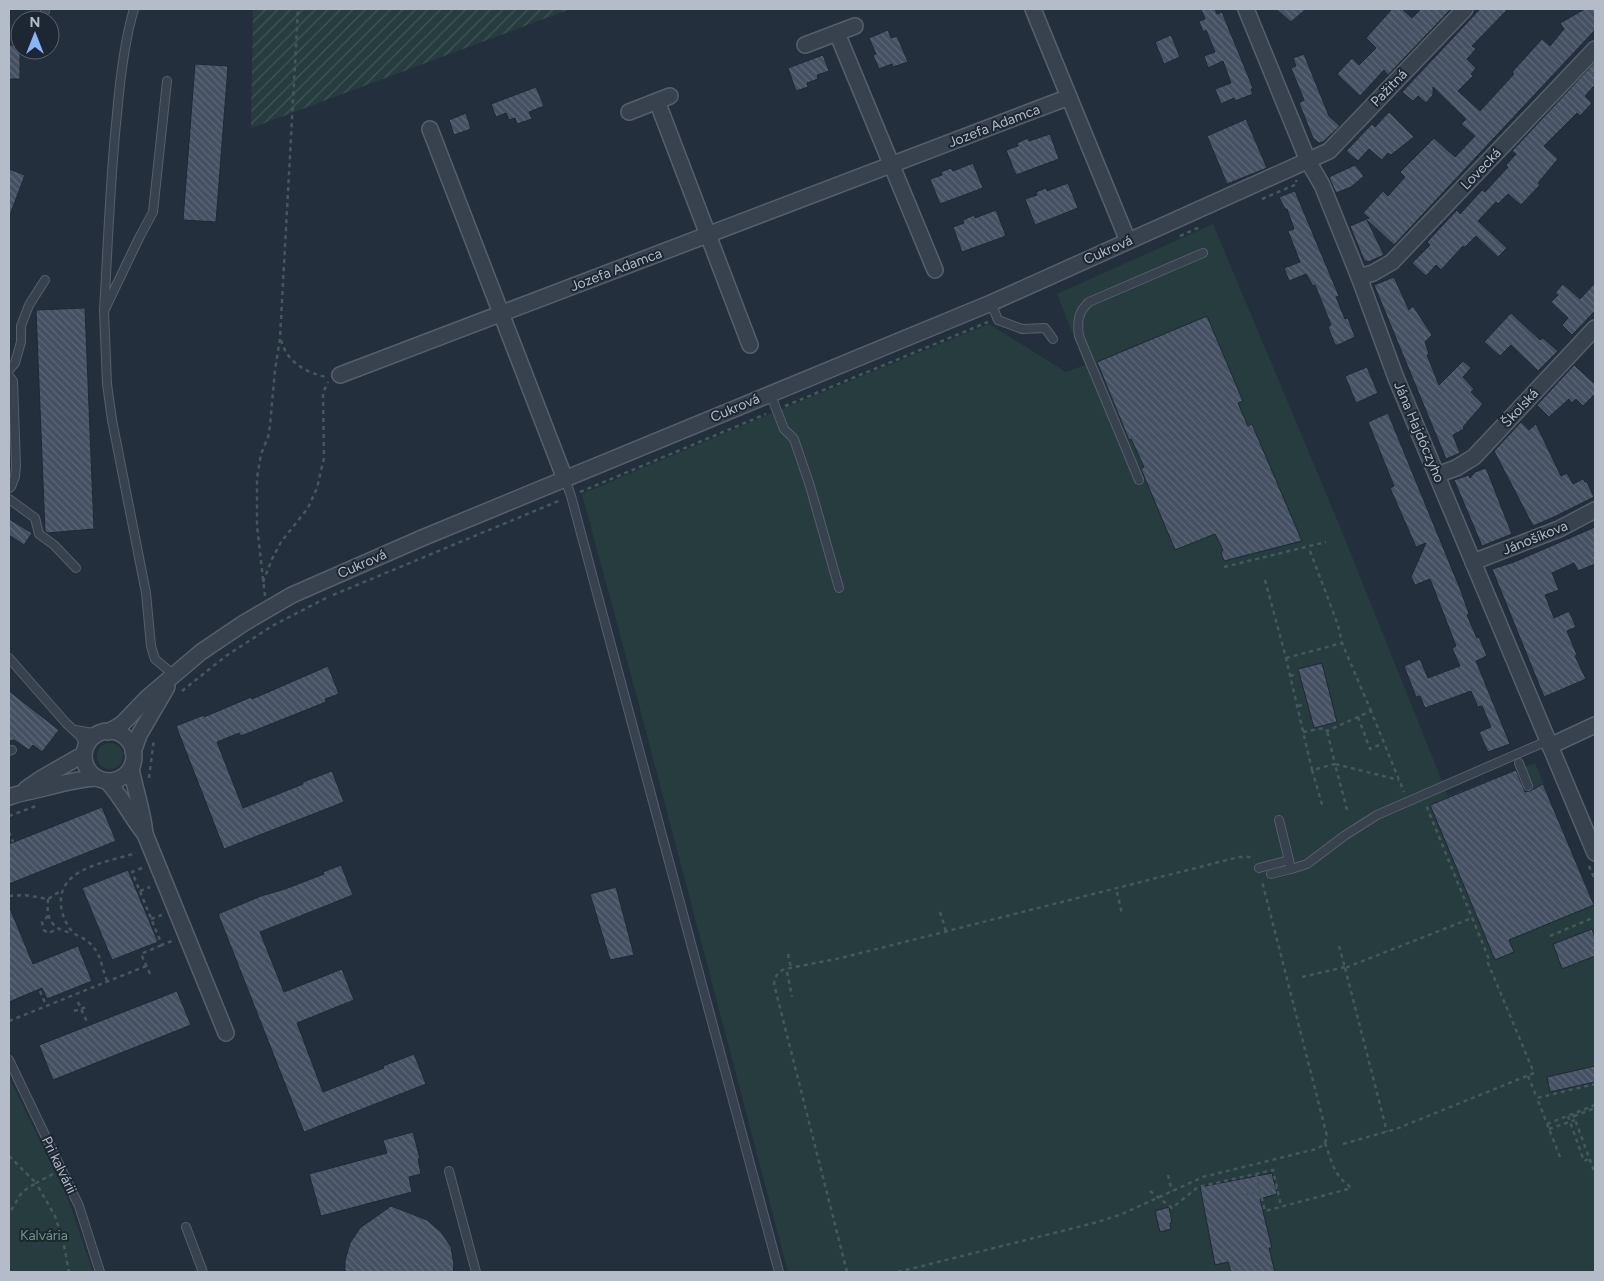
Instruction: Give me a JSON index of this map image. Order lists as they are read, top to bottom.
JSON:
{
  "streets": {
    "street": [
      "Pažitná",
      "Jozefa Adamca",
      "Lovecká",
      "Cukrová",
      "Školská",
      "Jána Hajdóczyho",
      "Jánošíkova"
    ],
    "lane": ["Pri kalvárii"]
  },
  "crossings": [
    ["Pažitná", "Cukrová"],
    ["Pažitná", "Jána Hajdóczyho"],
    ["Lovecká", "Jána Hajdóczyho"],
    ["Cukrová", "Jána Hajdóczyho"],
    ["Školská", "Jána Hajdóczyho"],
    ["Jána Hajdóczyho", "Jánošíkova"]
  ],
  "parks": ["Kalvária"],
  "north": "top"
}
